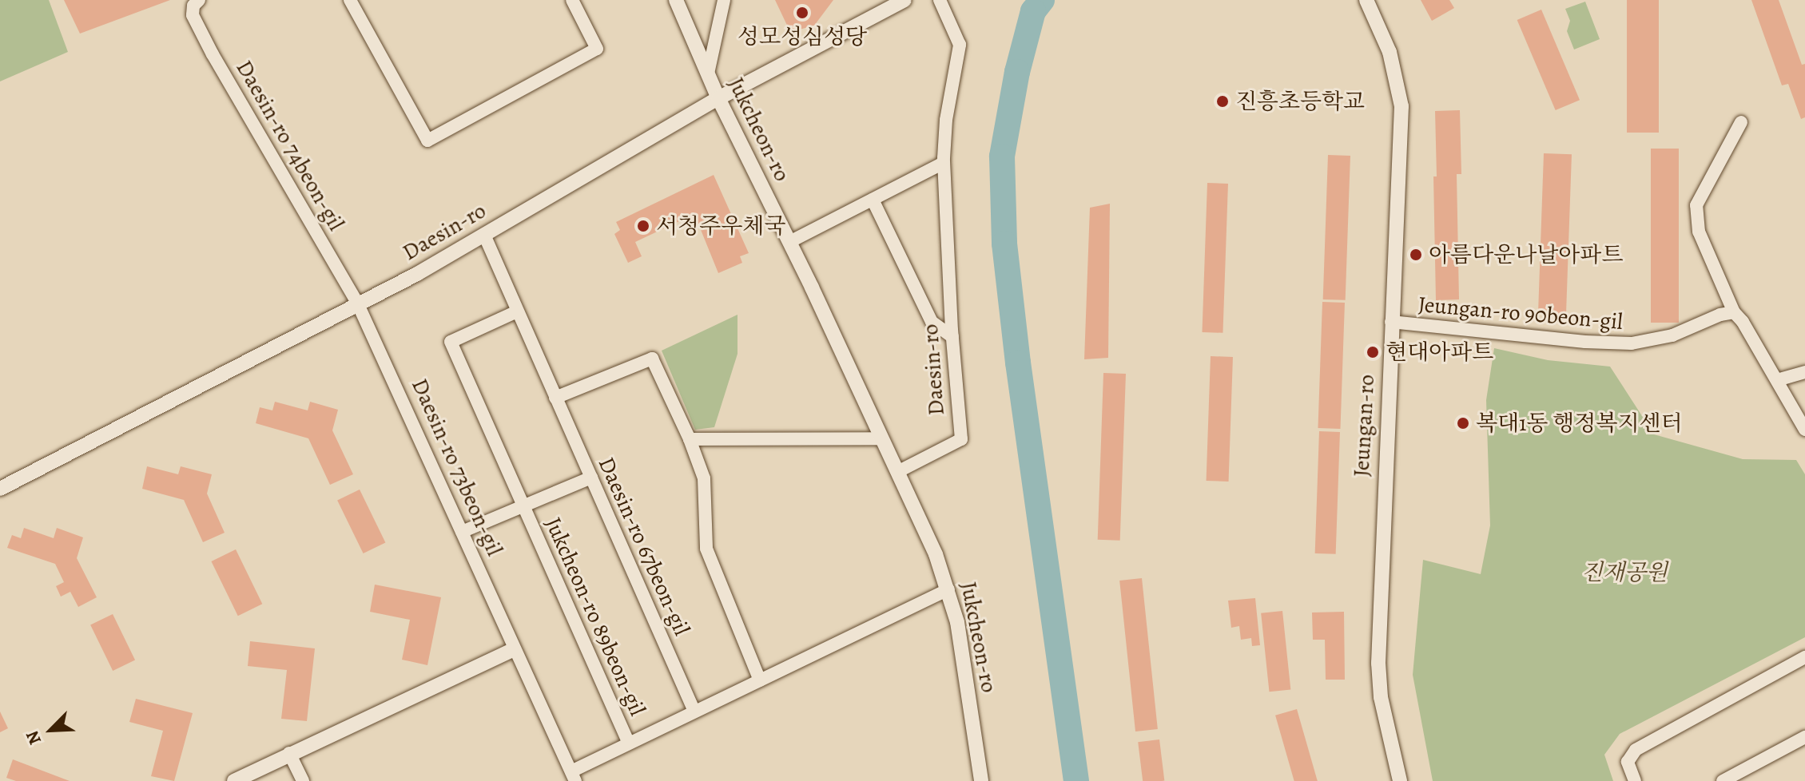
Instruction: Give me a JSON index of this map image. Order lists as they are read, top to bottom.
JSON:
{
  "streets": {
    "street": [
      "Jukcheon-ro",
      "Daesin-ro 74beon-gil",
      "Daesin-ro",
      "Jeungan-ro 90beon-gil",
      "Jeungan-ro",
      "Daesin-ro 73beon-gil",
      "Daesin-ro 67beon-gil",
      "Jukcheon-ro 89beon-gil"
    ]
  },
  "crossings": [
    ["Jukcheon-ro", "Daesin-ro"],
    ["Jukcheon-ro", "Jukcheon-ro 89beon-gil"],
    ["Daesin-ro 74beon-gil", "Daesin-ro"],
    ["Daesin-ro 74beon-gil", "Daesin-ro 73beon-gil"],
    ["Daesin-ro", "Daesin-ro 73beon-gil"],
    ["Daesin-ro", "Daesin-ro 67beon-gil"],
    ["Jeungan-ro 90beon-gil", "Jeungan-ro"],
    ["Daesin-ro 73beon-gil", "Jukcheon-ro 89beon-gil"],
    ["Daesin-ro 67beon-gil", "Jukcheon-ro 89beon-gil"]
  ],
  "parks": ["진재공원"],
  "places": [
    "성모성심성당",
    "진흥초등학교",
    "서청주우체국",
    "아름다운나날아파트",
    "현대아파트",
    "복대1동 행정복지센터"
  ],
  "north": "bottom left"
}
